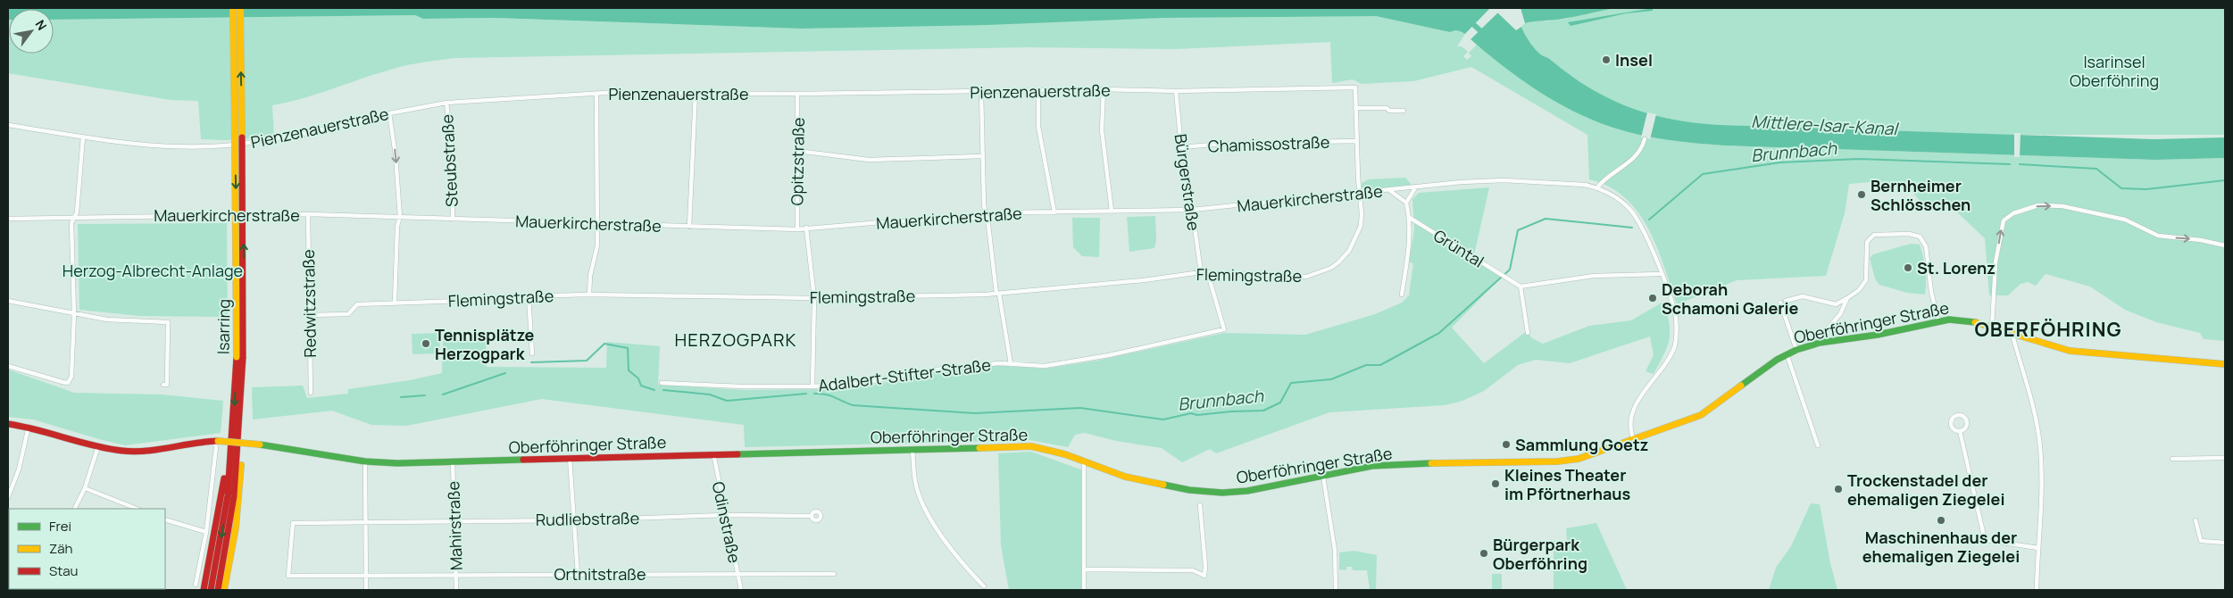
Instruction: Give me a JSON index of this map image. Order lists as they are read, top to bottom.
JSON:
{
  "streets": {
    "main road": ["Oberföhringer Straße", "Isarring"],
    "street": [
      "Pienzenauerstraße",
      "Chamissostraße",
      "Steubstraße",
      "Opitzstraße",
      "Bürgerstraße",
      "Mauerkircherstraße",
      "Grüntal",
      "Flemingstraße",
      "Redwitzstraße",
      "Adalbert-Stifter-Straße",
      "Rudliebstraße",
      "Odinstraße",
      "Mahirstraße",
      "Ortnitstraße"
    ]
  },
  "crossings": [
    ["Pienzenauerstraße", "Steubstraße"],
    ["Pienzenauerstraße", "Opitzstraße"],
    ["Pienzenauerstraße", "Bürgerstraße"],
    ["Pienzenauerstraße", "Flemingstraße"],
    ["Chamissostraße", "Bürgerstraße"],
    ["Chamissostraße", "Flemingstraße"],
    ["Steubstraße", "Mauerkircherstraße"],
    ["Opitzstraße", "Mauerkircherstraße"],
    ["Opitzstraße", "Flemingstraße"],
    ["Opitzstraße", "Adalbert-Stifter-Straße"],
    ["Bürgerstraße", "Mauerkircherstraße"],
    ["Bürgerstraße", "Flemingstraße"],
    ["Mauerkircherstraße", "Flemingstraße"],
    ["Mauerkircherstraße", "Redwitzstraße"],
    ["Mauerkircherstraße", "Oberföhringer Straße"],
    ["Flemingstraße", "Redwitzstraße"],
    ["Flemingstraße", "Adalbert-Stifter-Straße"],
    ["Oberföhringer Straße", "Odinstraße"],
    ["Oberföhringer Straße", "Mahirstraße"],
    ["Rudliebstraße", "Odinstraße"],
    ["Rudliebstraße", "Mahirstraße"],
    ["Rudliebstraße", "Ortnitstraße"],
    ["Odinstraße", "Ortnitstraße"],
    ["Mahirstraße", "Ortnitstraße"]
  ],
  "districts": ["OBERFÖHRING", "HERZOGPARK"],
  "water": ["Mittlere-Isar-Kanal", "Brunnbach"],
  "parks": ["Isarinsel Oberföhring", "Herzog-Albrecht-Anlage"],
  "places": [
    "Insel",
    "Bernheimer Schlösschen",
    "St. Lorenz",
    "Deborah Schamoni Galerie",
    "Tennisplätze Herzogpark",
    "Sammlung Goetz",
    "Kleines Theater im Pförtnerhaus",
    "Trockenstadel der ehemaligen Ziegelei",
    "Maschinenhaus der ehemaligen Ziegelei",
    "Bürgerpark Oberföhring"
  ],
  "legend": ["Frei", "Zäh", "Stau"],
  "north": "top right"
}
